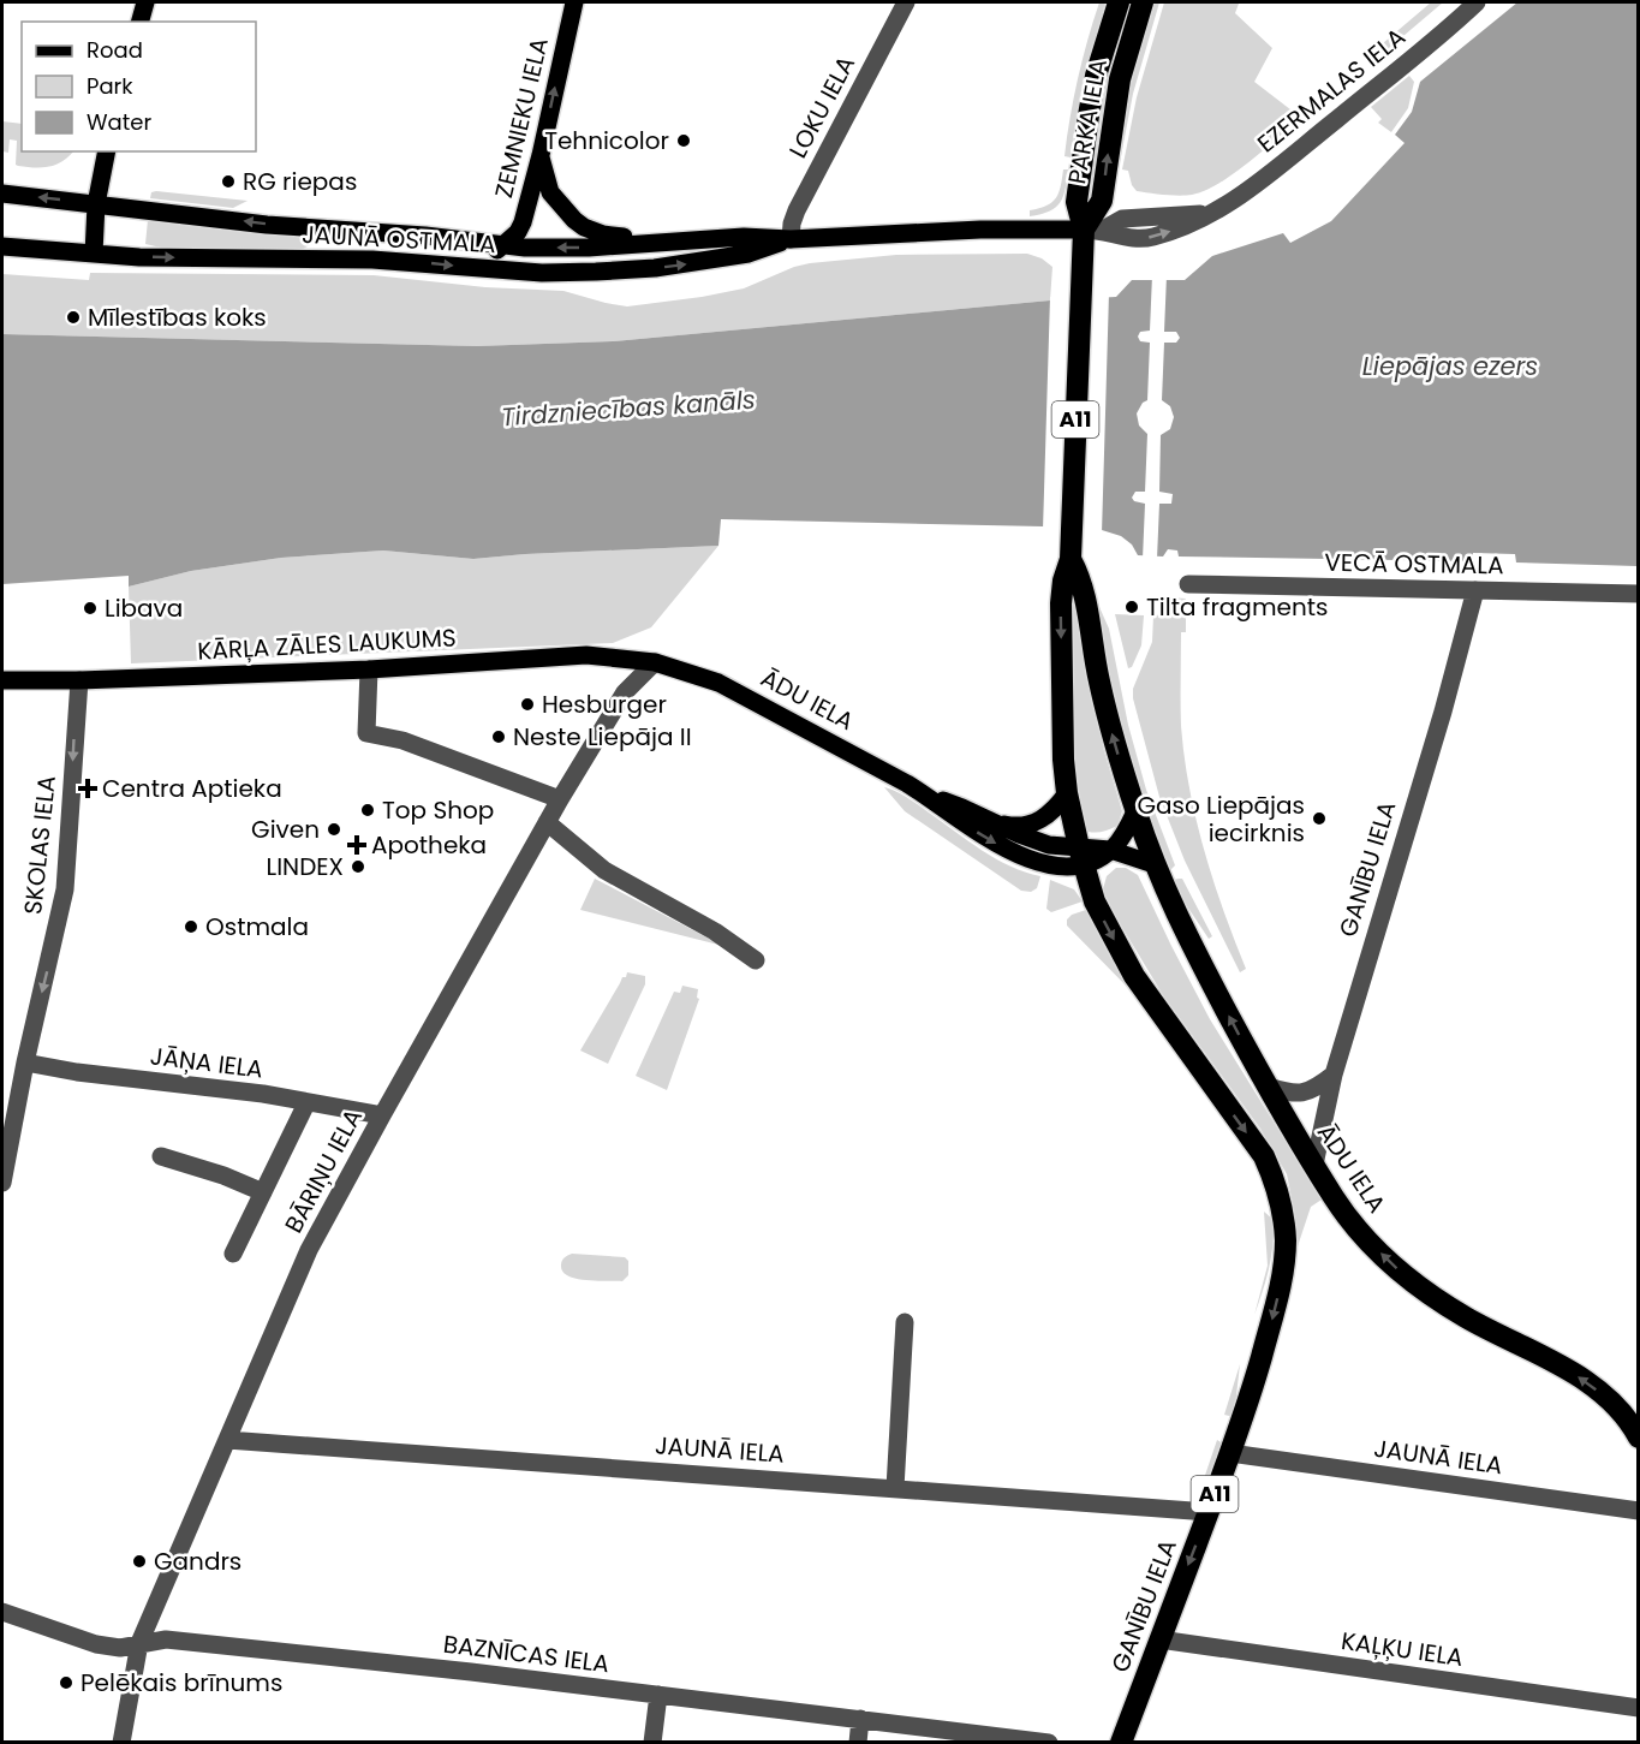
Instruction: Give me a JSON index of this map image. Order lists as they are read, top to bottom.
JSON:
{
  "streets": {
    "highway": [
      "PARKA IELA",
      "A11",
      "ĀDU IELA",
      "GANĪBU IELA"
    ],
    "main road": ["ZEMNIEKU IELA", "JAUNĀ OSTMALA", "KĀRĻA ZĀLES LAUKUMS"],
    "street": [
      "EZERMALAS IELA",
      "LOKU IELA",
      "VECĀ OSTMALA",
      "SKOLAS IELA",
      "JĀŅA IELA",
      "BĀRIŅU IELA",
      "JAUNĀ IELA",
      "KAĻĶU IELA",
      "BAZNĪCAS IELA"
    ]
  },
  "crossings": [
    ["EZERMALAS IELA", "PARKA IELA"],
    ["EZERMALAS IELA", "JAUNĀ OSTMALA"],
    ["EZERMALAS IELA", "A11"],
    ["LOKU IELA", "JAUNĀ OSTMALA"],
    ["ZEMNIEKU IELA", "JAUNĀ OSTMALA"],
    ["PARKA IELA", "JAUNĀ OSTMALA"],
    ["PARKA IELA", "A11"],
    ["JAUNĀ OSTMALA", "A11"],
    ["A11", "ĀDU IELA"],
    ["A11", "GANĪBU IELA"],
    ["VECĀ OSTMALA", "GANĪBU IELA"],
    ["KĀRĻA ZĀLES LAUKUMS", "ĀDU IELA"],
    ["KĀRĻA ZĀLES LAUKUMS", "SKOLAS IELA"],
    ["KĀRĻA ZĀLES LAUKUMS", "BĀRIŅU IELA"],
    ["ĀDU IELA", "GANĪBU IELA"],
    ["ĀDU IELA", "BĀRIŅU IELA"],
    ["SKOLAS IELA", "JĀŅA IELA"],
    ["GANĪBU IELA", "JAUNĀ IELA"],
    ["GANĪBU IELA", "KAĻĶU IELA"],
    ["JĀŅA IELA", "BĀRIŅU IELA"],
    ["BĀRIŅU IELA", "JAUNĀ IELA"],
    ["BĀRIŅU IELA", "BAZNĪCAS IELA"]
  ],
  "one_way": ["ZEMNIEKU IELA", "SKOLAS IELA", "GANĪBU IELA"],
  "water": ["Liepājas ezers", "Tirdzniecības kanāls"],
  "places": {
    "other": [
      "Tehnicolor",
      "RG riepas",
      "Mīlestības koks",
      "Tilta fragments",
      "Libava",
      "Hesburger",
      "Neste Liepāja II",
      "Top Shop",
      "Gaso Liepājas iecirknis",
      "Given",
      "LINDEX",
      "Ostmala",
      "Gandrs",
      "Pelēkais brīnums"
    ],
    "health": ["Centra Aptieka", "Apotheka"]
  },
  "legend": ["Road", "Park", "Water"]
}
